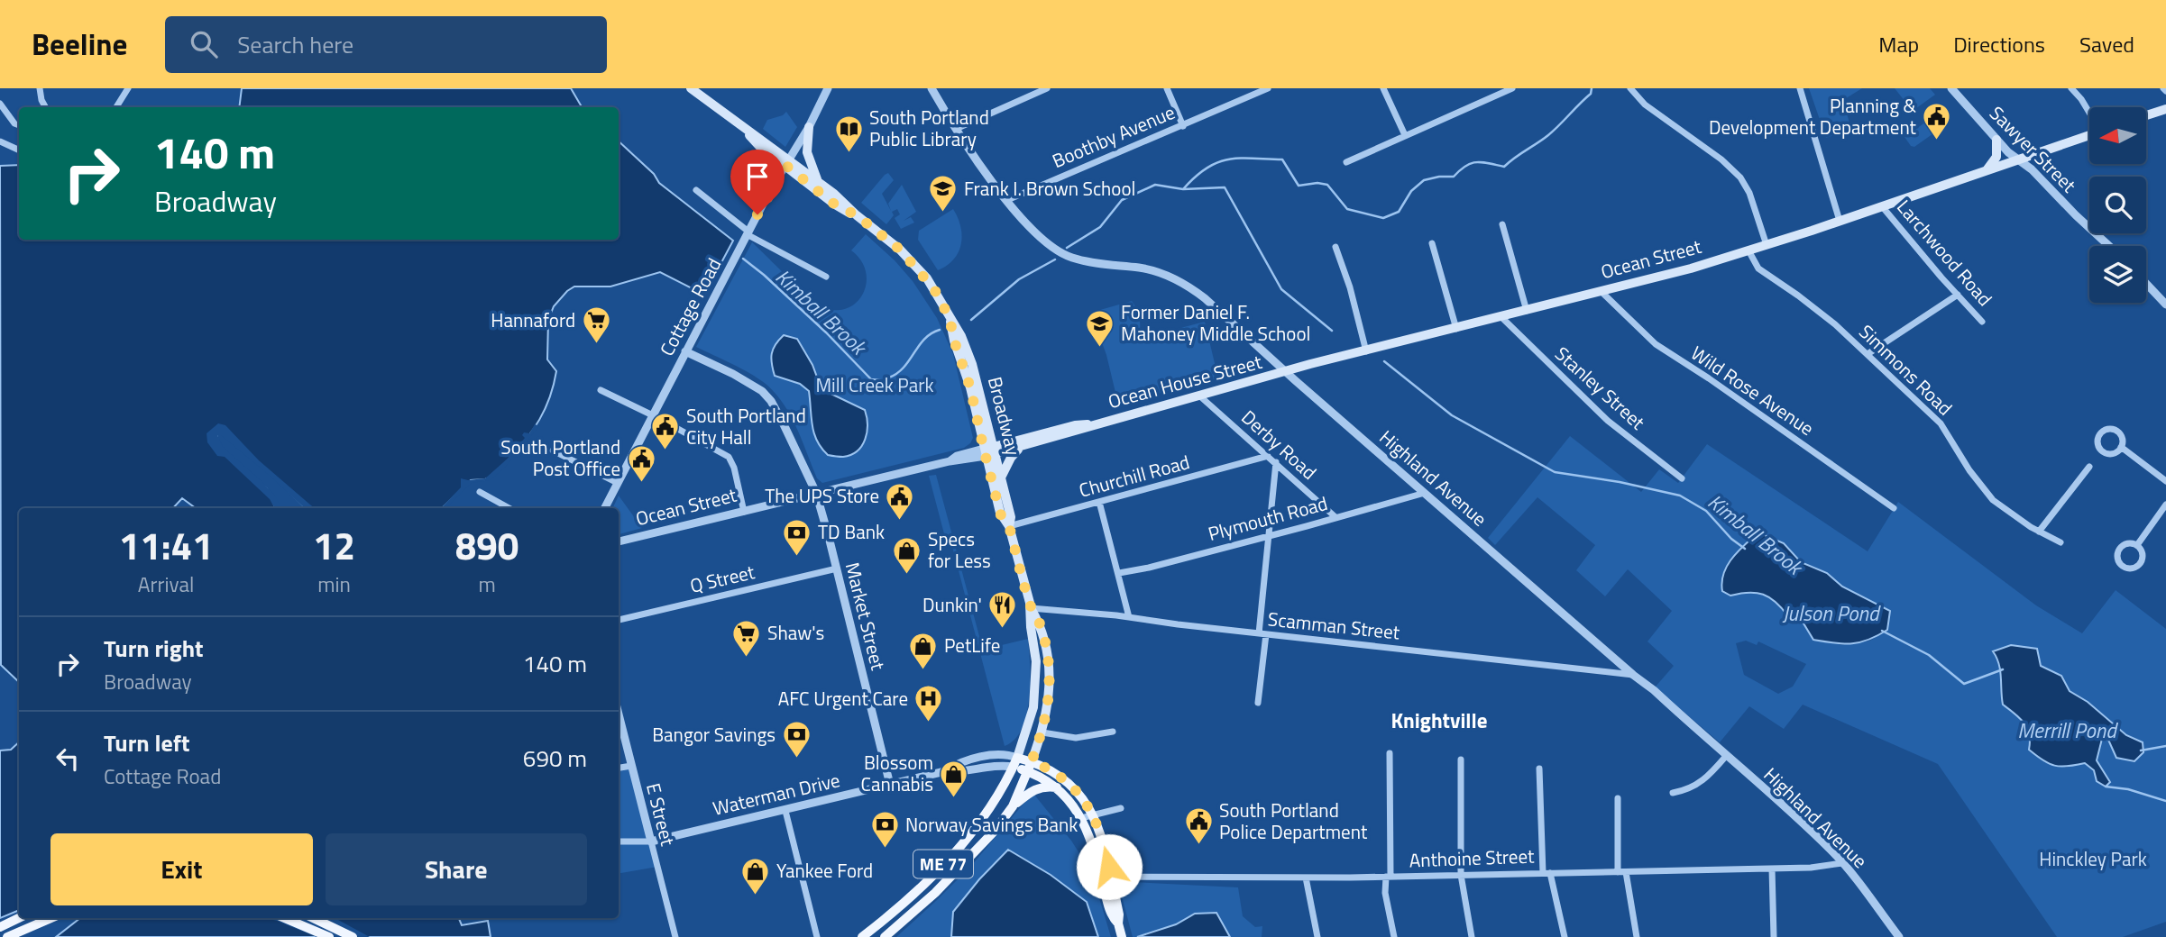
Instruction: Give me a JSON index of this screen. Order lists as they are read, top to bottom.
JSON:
{
  "streets": {
    "main road": [
      "Ocean Street",
      "Ocean House Street",
      "Broadway",
      "Waterman Drive",
      "ME 77"
    ],
    "street": [
      "Boothby Avenue",
      "Sawyer Street",
      "Larchwood Road",
      "Cottage Road",
      "Simmons Road",
      "Stanley Street",
      "Wild Rose Avenue",
      "Derby Road",
      "Churchill Road",
      "Highland Avenue",
      "Plymouth Road",
      "Q Street",
      "Market Street",
      "Scamman Street",
      "E Street",
      "Anthoine Street"
    ]
  },
  "crossings": [
    ["Boothby Avenue", "Highland Avenue"],
    ["Sawyer Street", "Ocean Street"],
    ["Larchwood Road", "Ocean Street"],
    ["Ocean Street", "Simmons Road"],
    ["Ocean Street", "Ocean House Street"],
    ["Ocean Street", "Stanley Street"],
    ["Ocean Street", "Wild Rose Avenue"],
    ["Ocean Street", "Broadway"],
    ["Ocean Street", "Highland Avenue"],
    ["Ocean Street", "Market Street"],
    ["Cottage Road", "Broadway"],
    ["Cottage Road", "Market Street"],
    ["Ocean House Street", "Broadway"],
    ["Ocean House Street", "Derby Road"],
    ["Ocean House Street", "Highland Avenue"],
    ["Broadway", "Churchill Road"],
    ["Broadway", "Scamman Street"],
    ["Broadway", "Waterman Drive"],
    ["Broadway", "ME 77"],
    ["Derby Road", "Churchill Road"],
    ["Derby Road", "Plymouth Road"],
    ["Highland Avenue", "Plymouth Road"],
    ["Highland Avenue", "Scamman Street"],
    ["Highland Avenue", "Anthoine Street"],
    ["Q Street", "Market Street"],
    ["Market Street", "Waterman Drive"],
    ["Waterman Drive", "E Street"],
    ["Waterman Drive", "ME 77"]
  ],
  "districts": ["Knightville"],
  "water": ["Kimball Brook", "Julson Pond", "Merrill Pond"],
  "parks": ["Mill Creek Park", "Hinckley Park"],
  "places": {
    "public building": [
      "Planning & Development Department",
      "South Portland City Hall",
      "South Portland Post Office",
      "The UPS Store",
      "South Portland Police Department"
    ],
    "library": ["South Portland Public Library"],
    "school or university": ["Frank I. Brown School", "Former Daniel F. Mahoney Middle School"],
    "supermarket": ["Hannaford", "Shaw's"],
    "bank": ["TD Bank", "Bangor Savings", "Norway Savings Bank"],
    "shop": [
      "Specs for Less",
      "PetLife",
      "Blossom Cannabis",
      "Yankee Ford"
    ],
    "restaurant": ["Dunkin'"],
    "hospital": ["AFC Urgent Care"]
  },
  "north": "left",
  "page": {
    "header": "Beeline",
    "search": "Search here",
    "nav": ["Map", "Directions", "Saved"],
    "turn": ["140 m", "Broadway"],
    "eta": [
      "11:41",
      "Arrival",
      "12",
      "min",
      "890",
      "m"
    ],
    "list": [
      {
        "name": "Turn right",
        "note": "Broadway",
        "value": "140 m"
      },
      {
        "name": "Turn left",
        "note": "Cottage Road",
        "value": "690 m"
      }
    ],
    "buttons": ["Exit", "Share"]
  }
}
